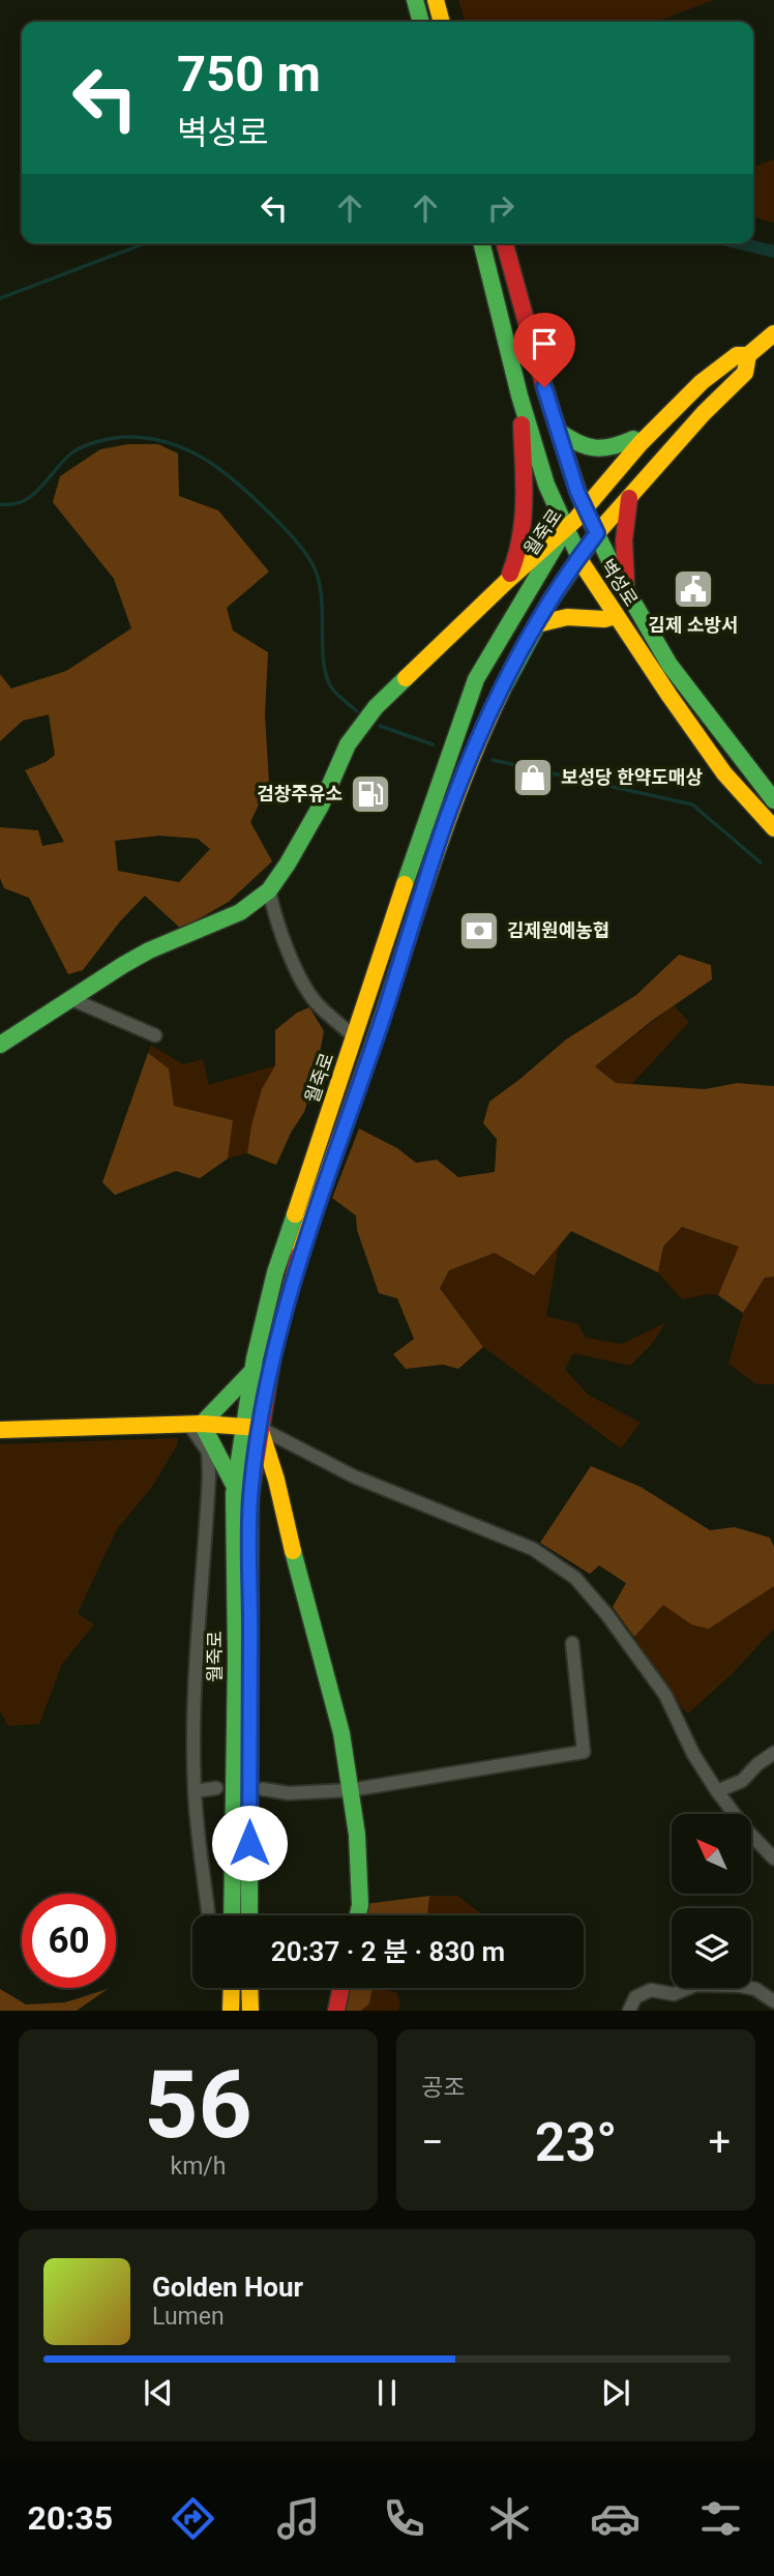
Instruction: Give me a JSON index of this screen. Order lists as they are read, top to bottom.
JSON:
{
  "streets": {
    "main road": ["월죽로", "벽성로"]
  },
  "crossings": [
    ["월죽로", "벽성로"]
  ],
  "places": {
    "public building": ["김제 소방서"],
    "shop": ["보성당 한약도매상"],
    "fuel station": ["검창주유소"],
    "bank": ["김제원예농협"]
  },
  "north": "top left",
  "page": {
    "turn": ["750 m", "벽성로"],
    "limit": "60",
    "trip": "20:37 · 2 분 · 830 m",
    "tile": [
      ["56", "km/h"],
      "공조"
    ],
    "heat": ["−", "23°", "+"],
    "song": ["Golden Hour", "Lumen"],
    "tabs": "20:35"
  }
}
